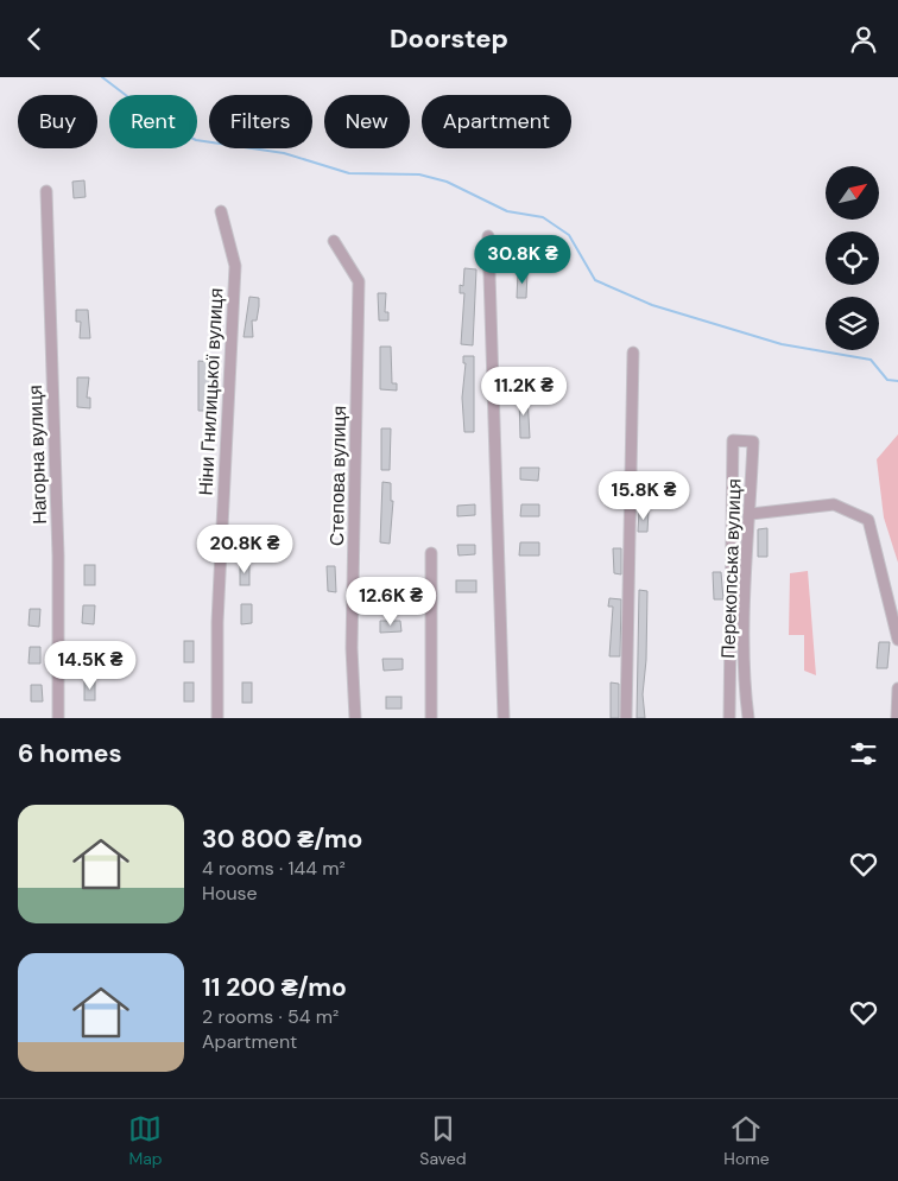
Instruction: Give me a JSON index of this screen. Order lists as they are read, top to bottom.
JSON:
{
  "streets": {
    "street": [
      "Ніни Гнилицької вулиця",
      "Нагорна вулиця",
      "Степова вулиця",
      "Перекопська вулиця"
    ]
  },
  "north": "top right",
  "page": {
    "header": "Doorstep",
    "chip": [
      "Buy",
      "Rent",
      "Filters",
      "New",
      "Apartment"
    ],
    "price": [
      "30.8K ₴",
      "11.2K ₴",
      "15.8K ₴",
      "20.8K ₴",
      "12.6K ₴",
      "14.5K ₴"
    ],
    "heading": "6 homes",
    "list": [
      {
        "name": "30 800 ₴/mo",
        "note": "4 rooms · 144 m² · House"
      },
      {
        "name": "11 200 ₴/mo",
        "note": "2 rooms · 54 m² · Apartment"
      }
    ],
    "tabs": ["Map", "Saved", "Home"]
  }
}
